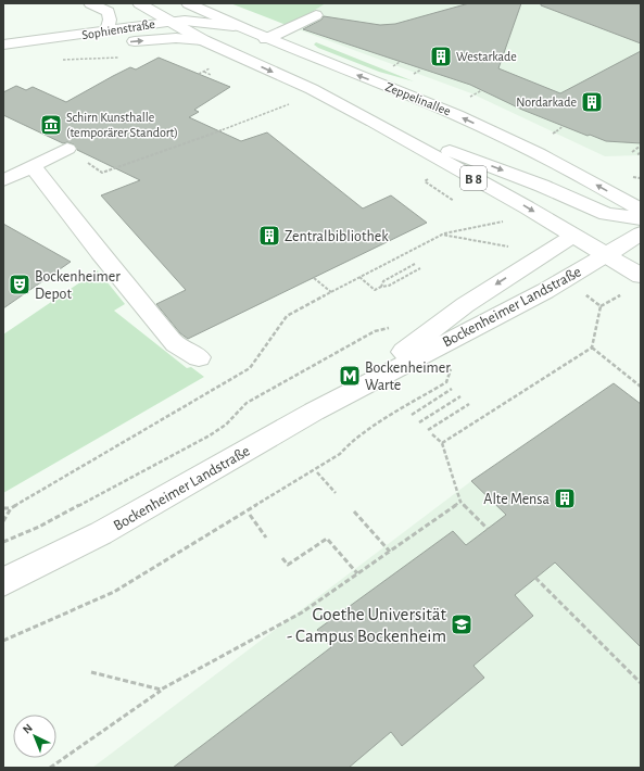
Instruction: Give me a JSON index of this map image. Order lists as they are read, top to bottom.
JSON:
{
  "streets": {
    "main road": [
      "Sophienstraße",
      "Zeppelinallee",
      "B 8",
      "Bockenheimer Landstraße"
    ]
  },
  "crossings": [
    ["Sophienstraße", "Zeppelinallee"],
    ["Sophienstraße", "B 8"],
    ["B 8", "Bockenheimer Landstraße"]
  ],
  "places": {
    "building": [
      "Westarkade",
      "Nordarkade",
      "Zentralbibliothek",
      "Alte Mensa"
    ],
    "museum": ["Schirn Kunsthalle (temporärer Standort)"],
    "theatre": ["Bockenheimer Depot"],
    "metro station": ["Bockenheimer Warte"],
    "school or university": ["Goethe Universität - Campus Bockenheim"]
  },
  "north": "top left"
}
